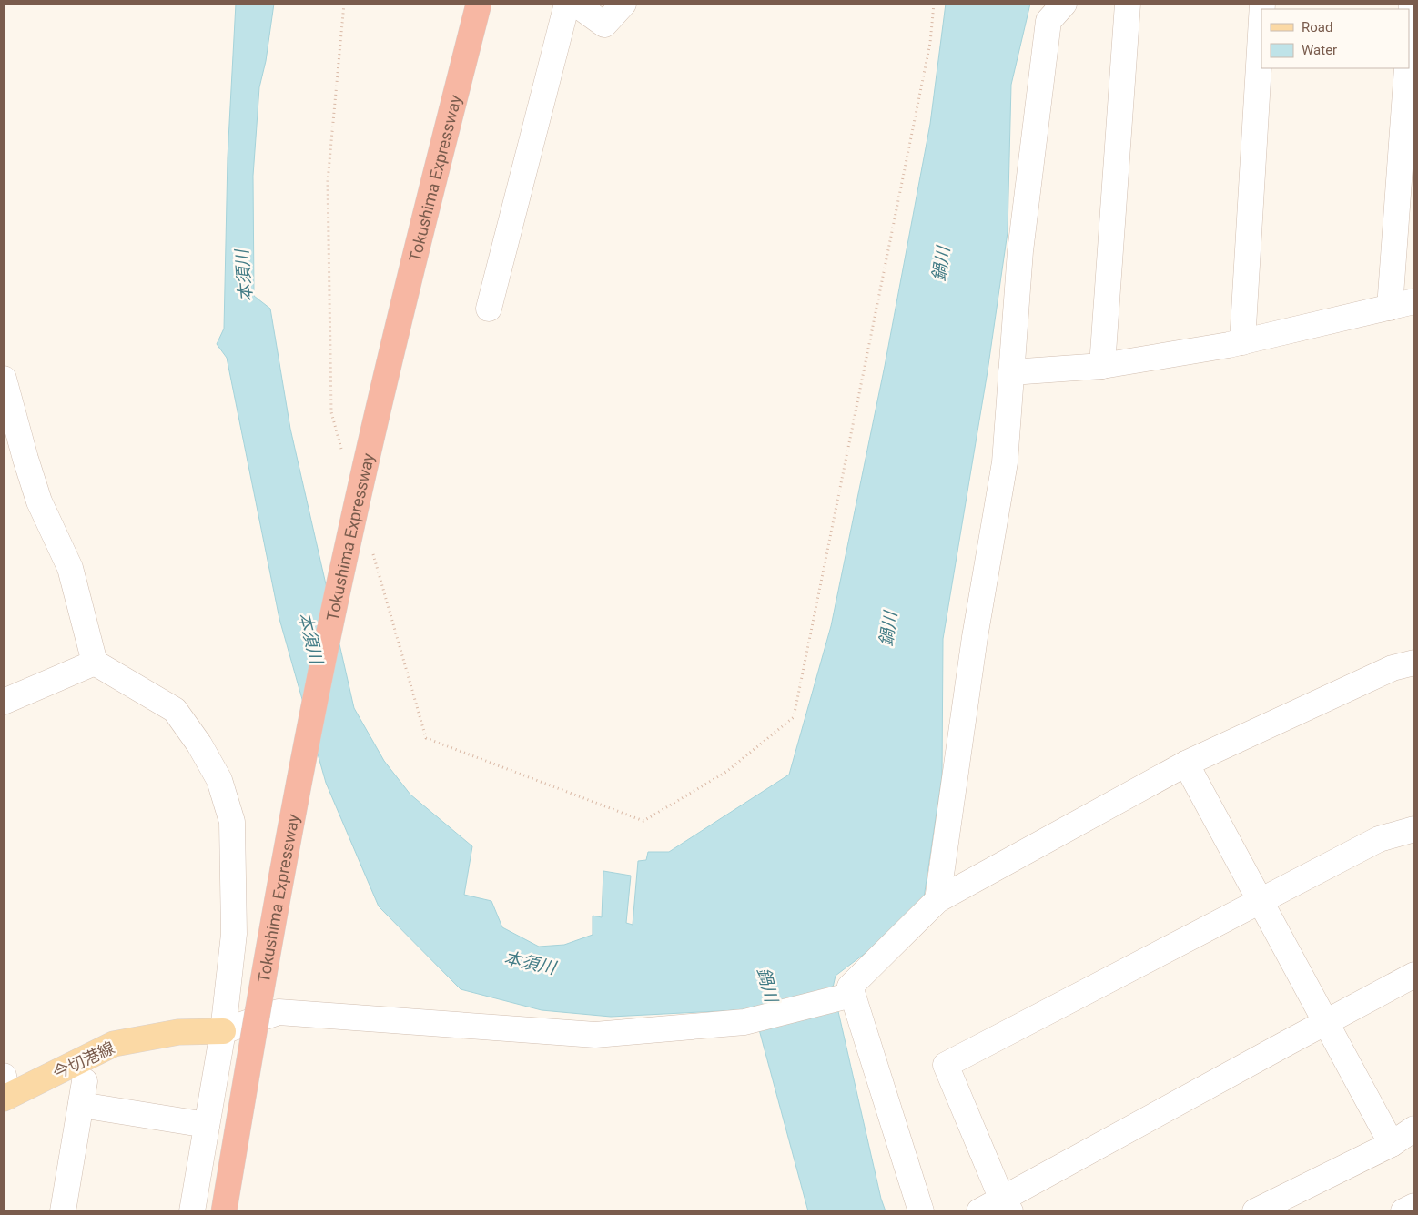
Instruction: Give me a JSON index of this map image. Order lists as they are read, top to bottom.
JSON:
{
  "streets": {
    "highway": ["Tokushima Expressway"],
    "main road": ["今切港線"]
  },
  "water": ["鍋川", "本須川"],
  "legend": ["Road", "Water"]
}
